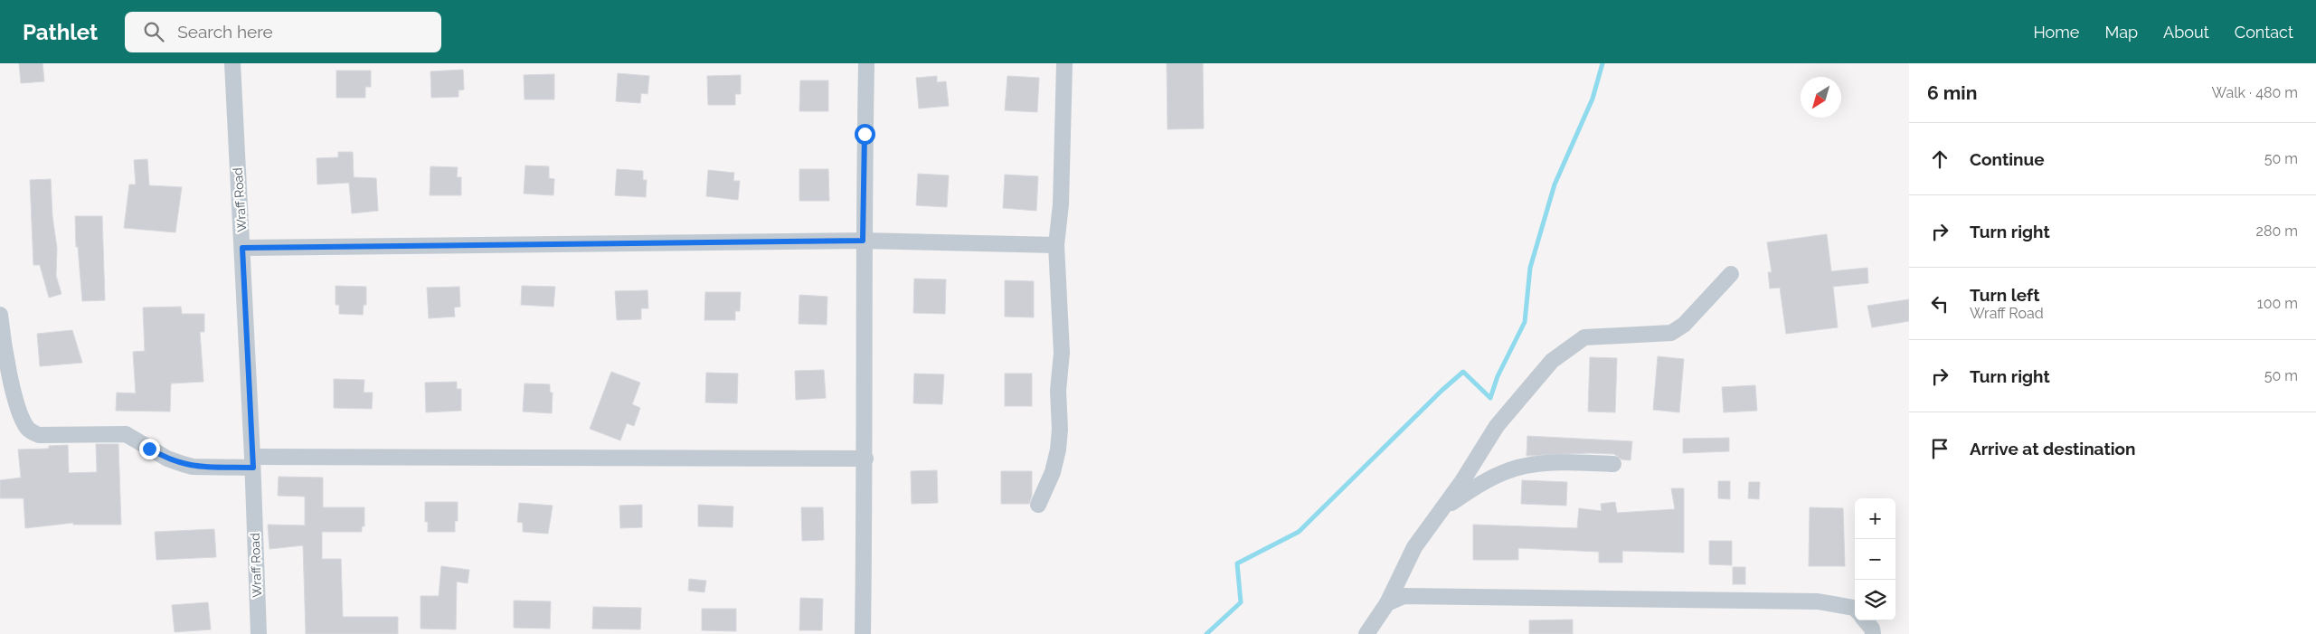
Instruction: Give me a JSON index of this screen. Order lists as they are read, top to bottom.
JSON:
{
  "streets": {
    "street": ["Wraff Road"]
  },
  "north": "bottom left",
  "page": {
    "header": "Pathlet",
    "search": "Search here",
    "nav": [
      "Home",
      "Map",
      "About",
      "Contact"
    ],
    "heading": ["6 min", "Walk · 480 m"],
    "list": [
      ["Continue", "50 m"],
      ["Turn right", "280 m"],
      ["Turn left", "Wraff Road", "100 m"],
      ["Turn right", "50 m"],
      "Arrive at destination"
    ],
    "map_buttons": ["+", "−"]
  }
}
